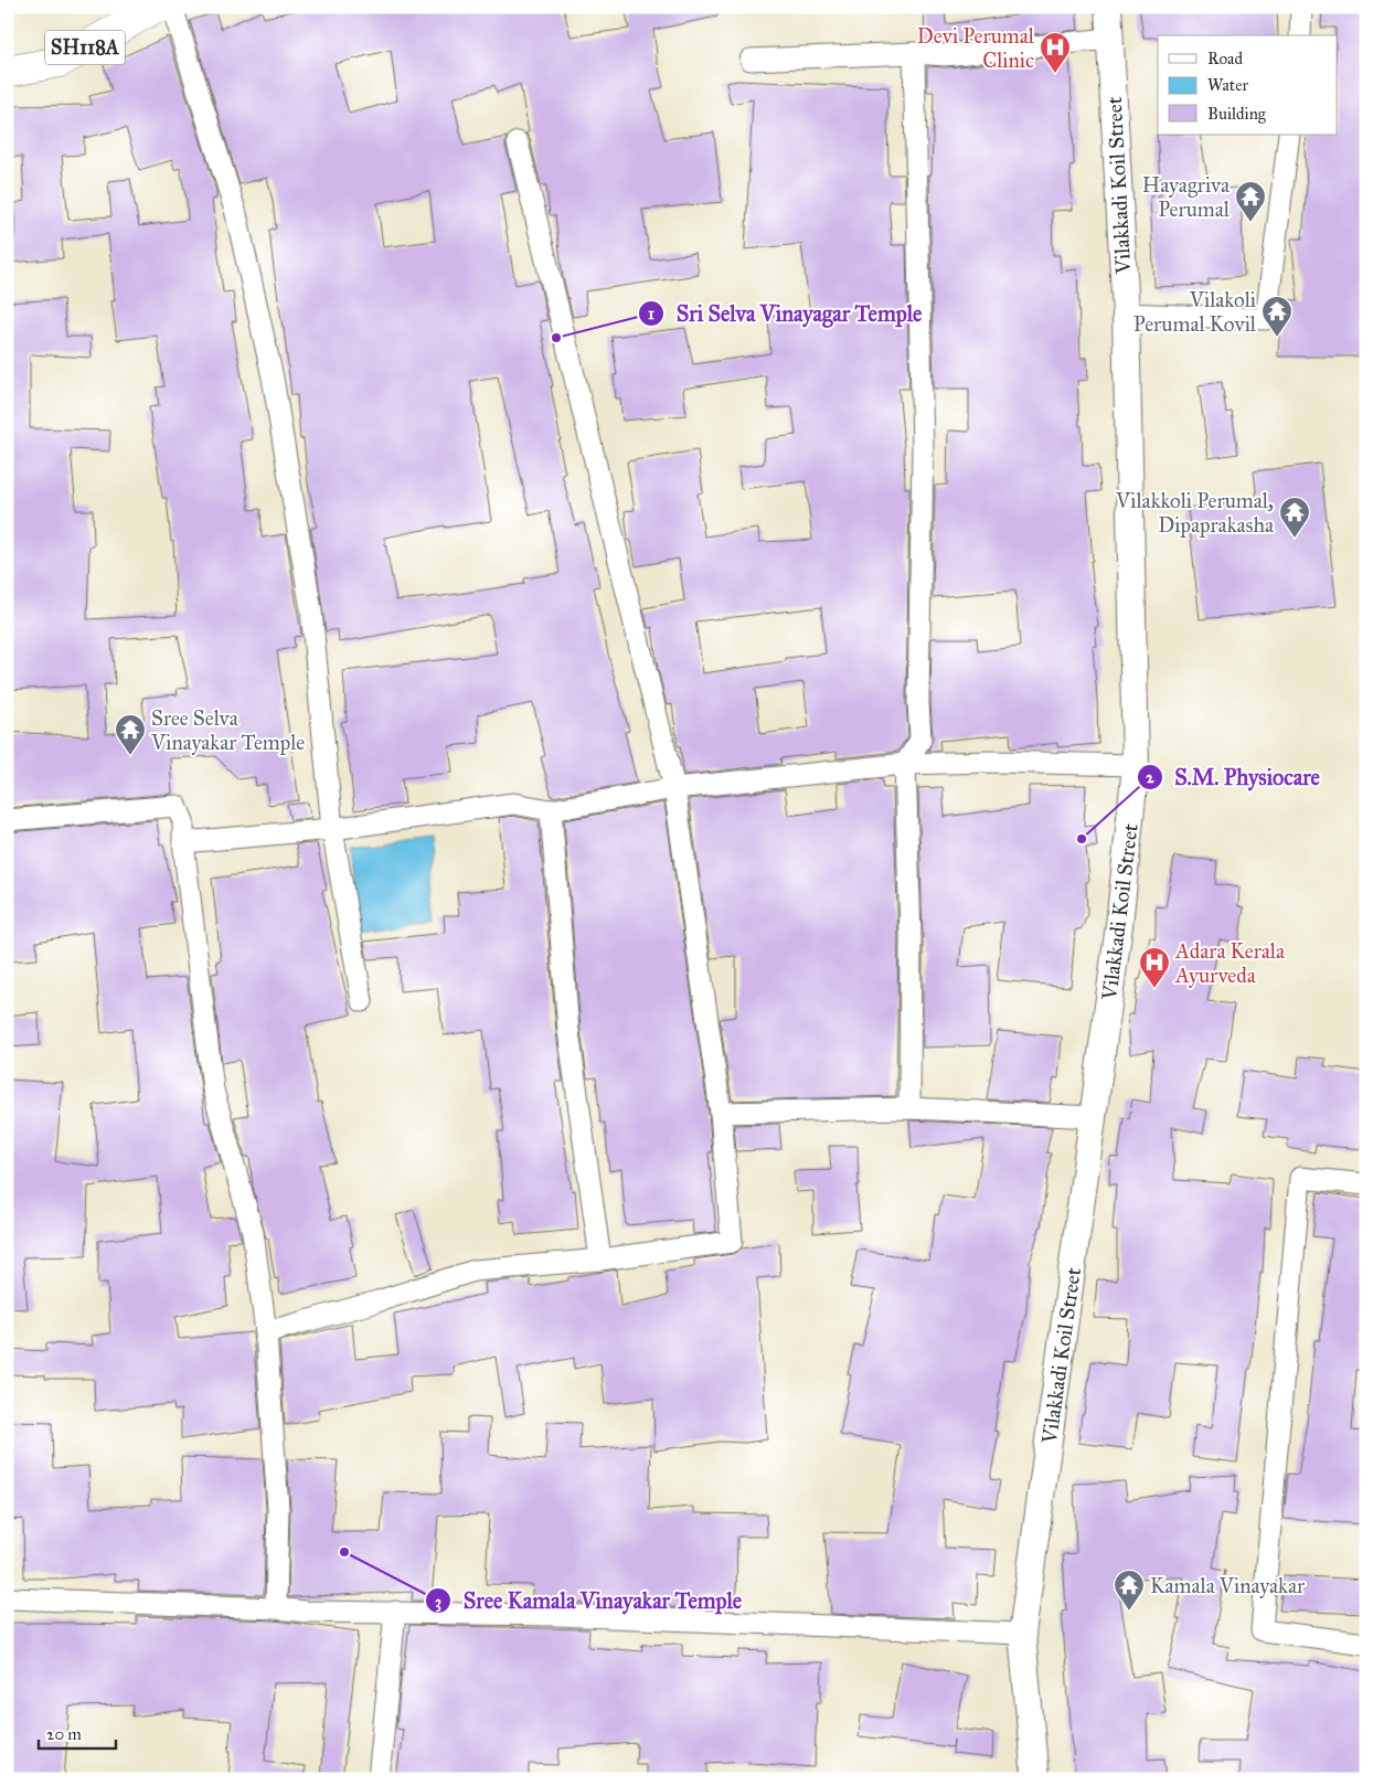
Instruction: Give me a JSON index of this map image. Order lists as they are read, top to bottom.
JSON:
{
  "streets": {
    "main road": ["SH118A"],
    "street": ["Vilakkadi Koil Street"]
  },
  "places": {
    "hospital": ["Devi Perumal Clinic", "Adara Kerala Ayurveda"],
    "temple": [
      "Hayagriva Perumal",
      "Vilakoli Perumal Kovil",
      "Vilakkoli Perumal, Dipaprakasha",
      "Sree Selva Vinayakar Temple",
      "Kamala Vinayakar"
    ],
    "other": ["Sri Selva Vinayagar Temple", "S.M. Physiocare", "Sree Kamala Vinayakar Temple"]
  },
  "legend": ["Road", "Water", "Building"],
  "scale_bar": "20 m"
}
